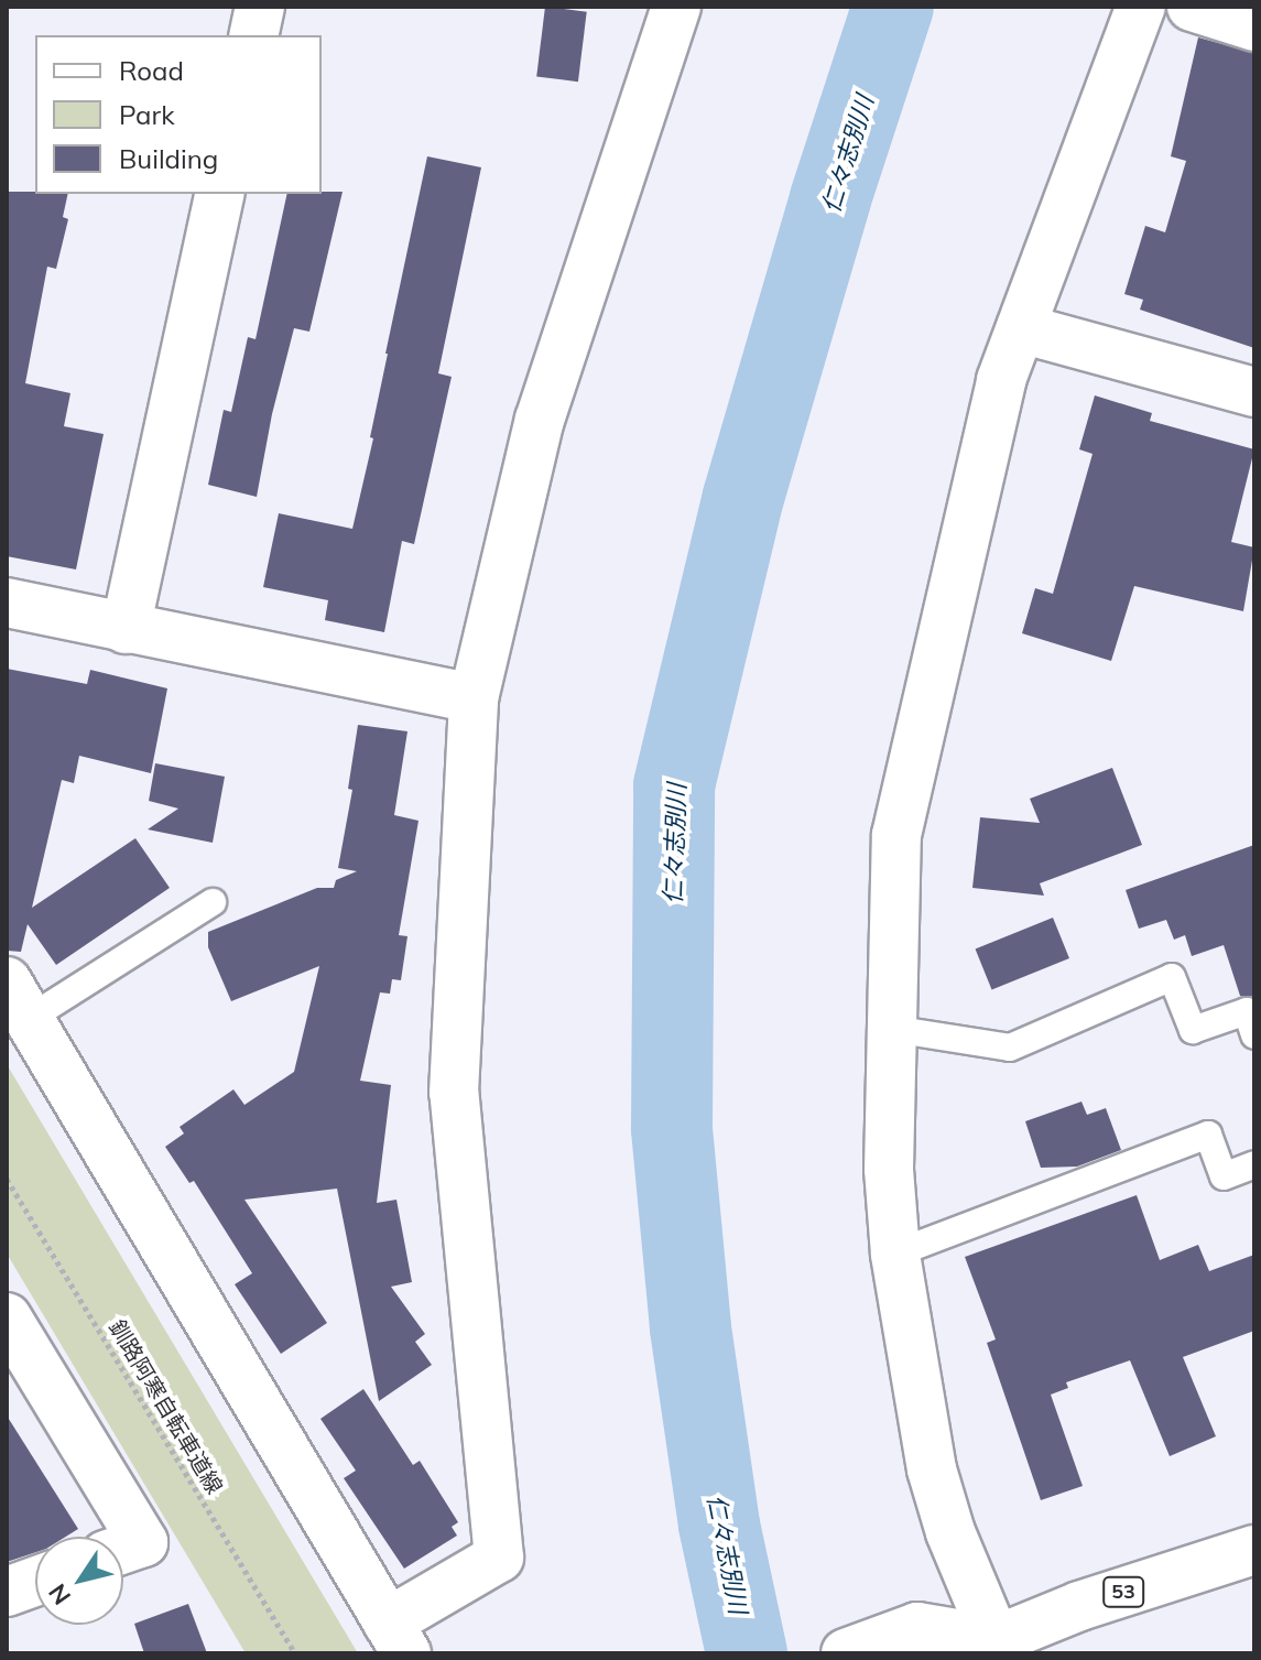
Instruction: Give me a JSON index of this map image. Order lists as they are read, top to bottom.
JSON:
{
  "streets": {
    "street": ["53"],
    "path": ["釧路阿寒自転車道線"]
  },
  "water": ["仁々志別川"],
  "legend": ["Road", "Park", "Building"],
  "north": "bottom left"
}
